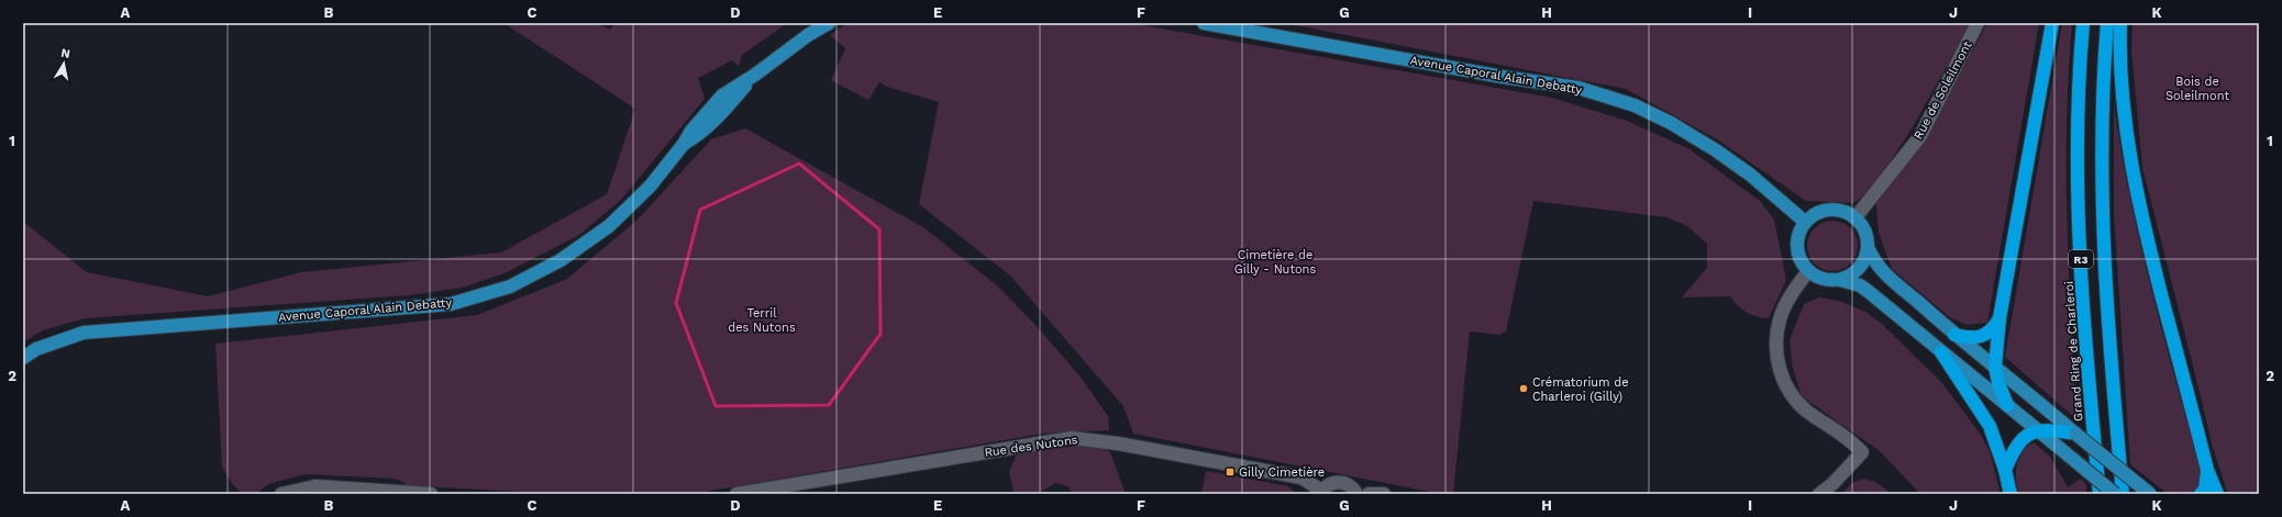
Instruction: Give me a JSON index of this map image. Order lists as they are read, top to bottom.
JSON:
{
  "streets": {
    "highway": ["R3", "Grand Ring de Charleroi"],
    "main road": ["Avenue Caporal Alain Debatty"],
    "street": ["Rue de Soleilmont", "Rue des Nutons"]
  },
  "crossings": [
    ["Avenue Caporal Alain Debatty", "Rue de Soleilmont"]
  ],
  "parks": ["Bois de Soleilmont", "Cimetière de Gilly - Nutons", "Terril des Nutons"],
  "places": {
    "other": ["Crématorium de Charleroi (Gilly)"],
    "transit": ["Gilly Cimetière"]
  },
  "north": "top",
  "grid": {
    "columns": [
      "A",
      "B",
      "C",
      "D",
      "E",
      "F",
      "G",
      "H",
      "I",
      "J",
      "K"
    ],
    "rows": ["1", "2"]
  }
}
